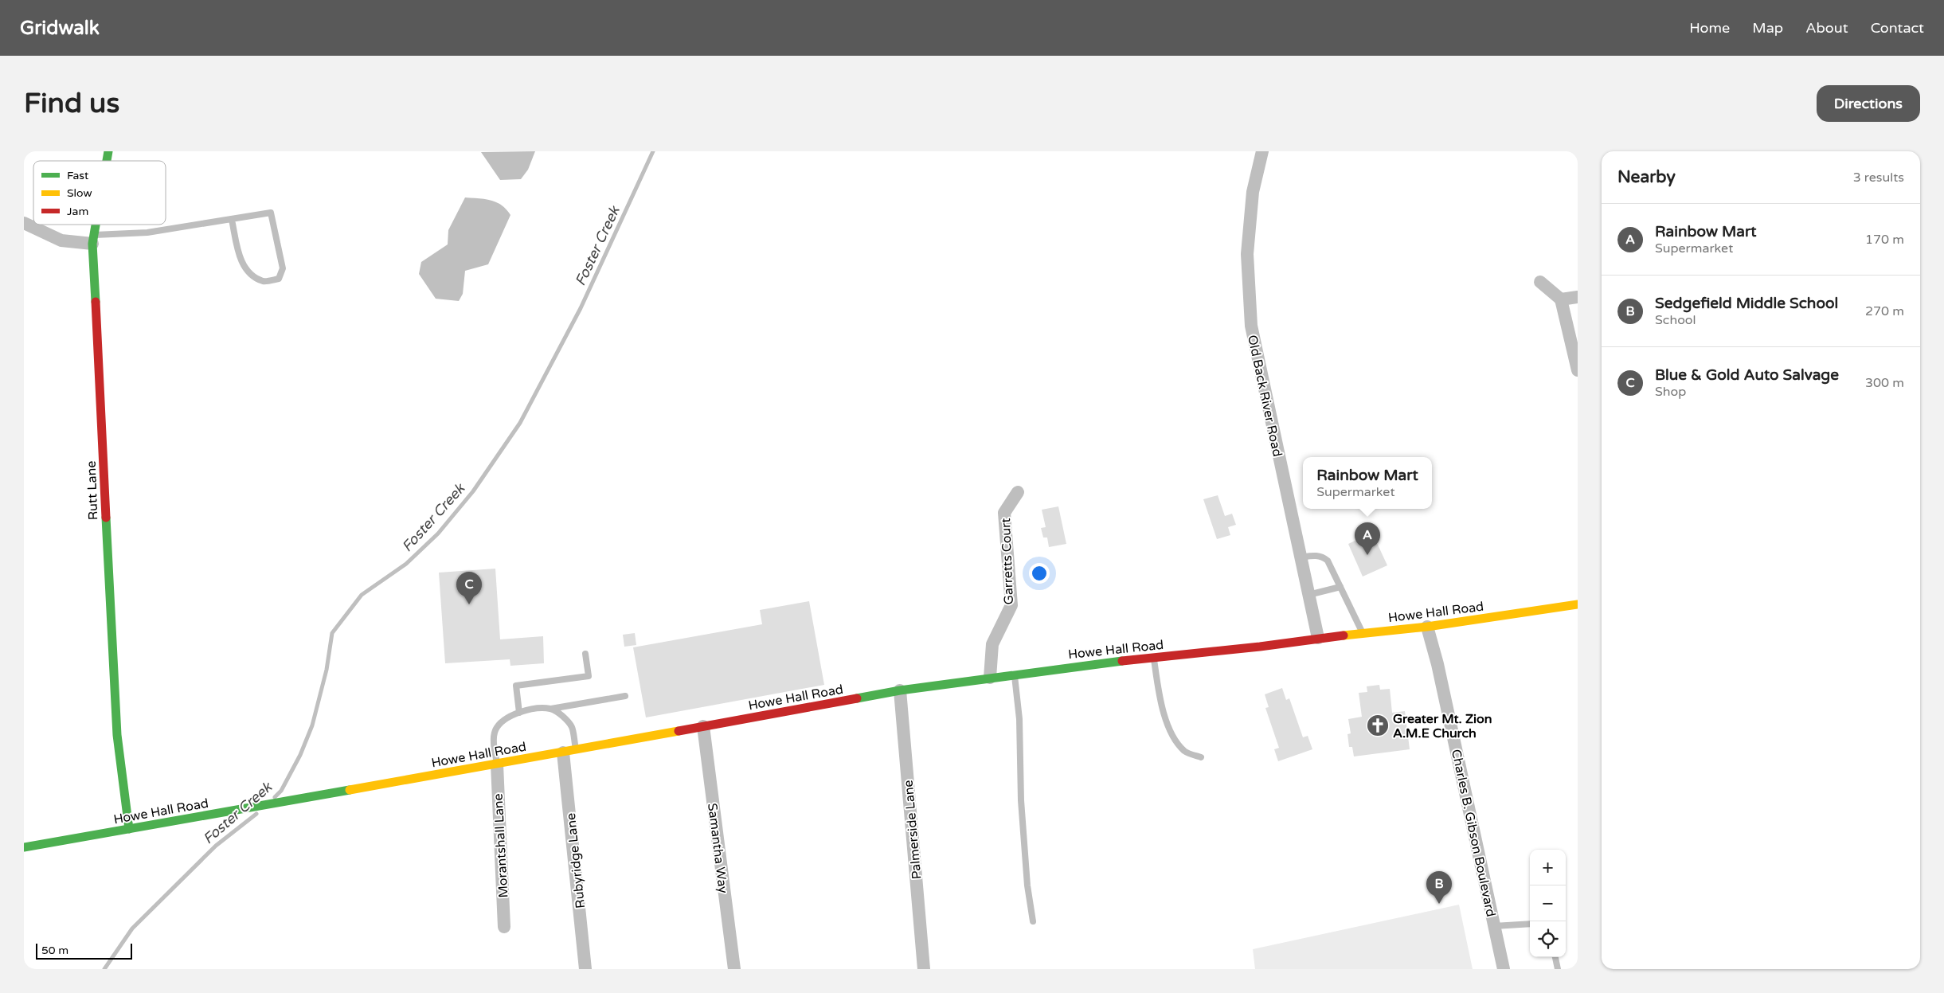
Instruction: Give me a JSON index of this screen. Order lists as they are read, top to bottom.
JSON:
{
  "streets": {
    "street": [
      "Old Back River Road",
      "Rutt Lane",
      "Garretts Court",
      "Howe Hall Road",
      "Palmerside Lane",
      "Charles B. Gibson Boulevard",
      "Morantshall Lane",
      "Samantha Way",
      "Rubyridge Lane"
    ]
  },
  "crossings": [
    ["Old Back River Road", "Howe Hall Road"],
    ["Rutt Lane", "Howe Hall Road"],
    ["Garretts Court", "Howe Hall Road"],
    ["Howe Hall Road", "Palmerside Lane"],
    ["Howe Hall Road", "Charles B. Gibson Boulevard"],
    ["Howe Hall Road", "Morantshall Lane"],
    ["Howe Hall Road", "Samantha Way"],
    ["Howe Hall Road", "Rubyridge Lane"]
  ],
  "water": ["Foster Creek"],
  "places": {
    "church": ["Greater Mt. Zion A.M.E Church"]
  },
  "legend": ["Fast", "Slow", "Jam"],
  "scale_bar": "50 m",
  "page": {
    "header": "Gridwalk",
    "nav": [
      "Home",
      "Map",
      "About",
      "Contact"
    ],
    "buttons": "Directions",
    "title": "Find us",
    "heading": ["Nearby", "3 results"],
    "list": [
      {
        "mark": "A",
        "name": "Rainbow Mart",
        "note": "Supermarket",
        "value": "170 m"
      },
      {
        "mark": "B",
        "name": "Sedgefield Middle School",
        "note": "School",
        "value": "270 m"
      },
      {
        "mark": "C",
        "name": "Blue & Gold Auto Salvage",
        "note": "Shop",
        "value": "300 m"
      }
    ],
    "popup": ["Rainbow Mart", "Supermarket"],
    "pins": ["A", "C", "B"],
    "map_buttons": ["+", "−"],
    "scale": "50 m"
  }
}
